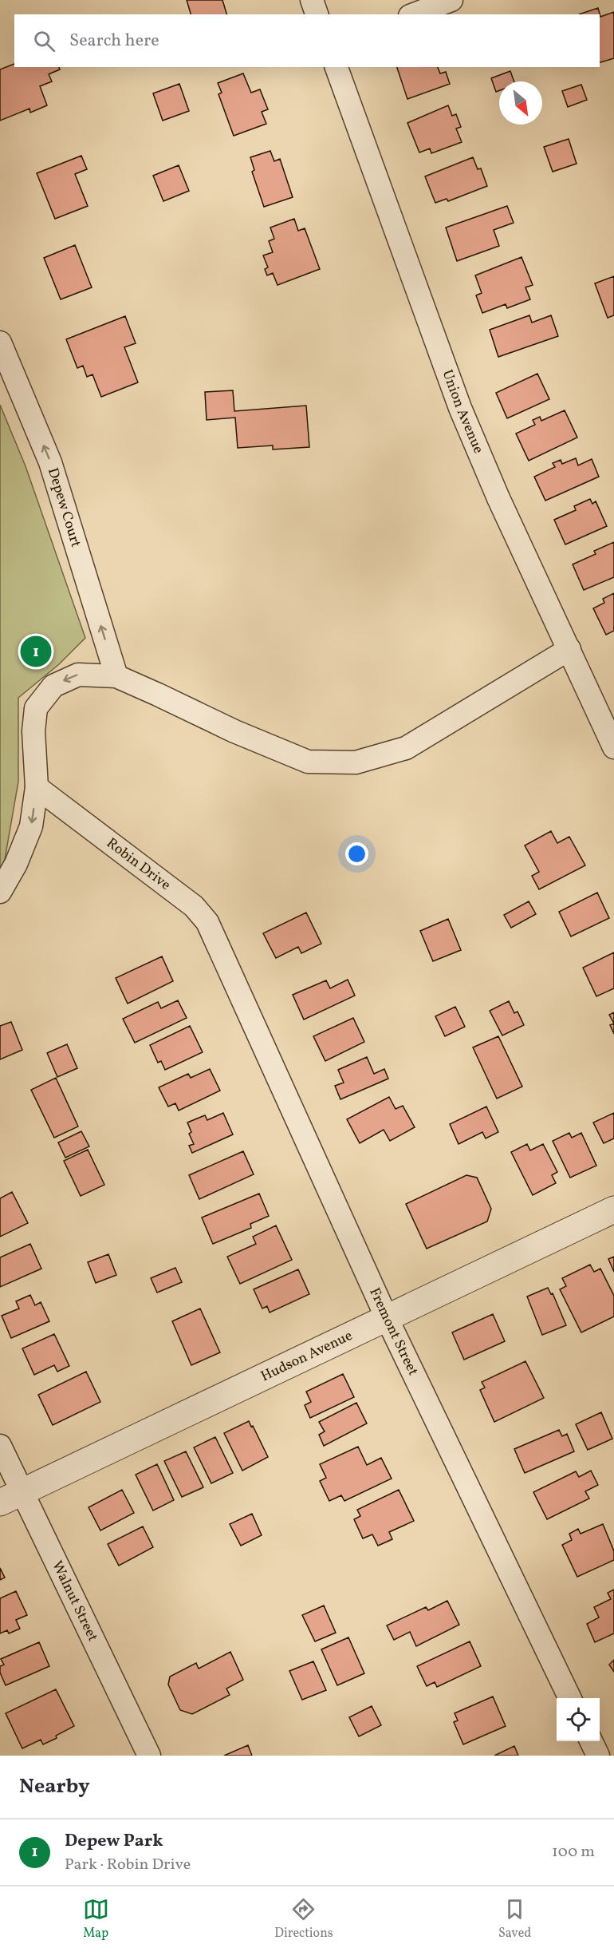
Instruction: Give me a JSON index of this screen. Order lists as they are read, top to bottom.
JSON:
{
  "streets": {
    "street": [
      "Union Avenue",
      "Depew Court",
      "Robin Drive",
      "Fremont Street",
      "Hudson Avenue",
      "Walnut Street"
    ]
  },
  "crossings": [
    ["Robin Drive", "Fremont Street"],
    ["Fremont Street", "Hudson Avenue"],
    ["Hudson Avenue", "Walnut Street"]
  ],
  "one_way": ["Depew Court"],
  "north": "bottom right",
  "page": {
    "search": "Search here",
    "pins": "1",
    "heading": "Nearby",
    "list": [
      {
        "mark": "1",
        "name": "Depew Park",
        "note": "Park · Robin Drive",
        "value": "100 m"
      }
    ],
    "nav": ["Map", "Directions", "Saved"]
  }
}
